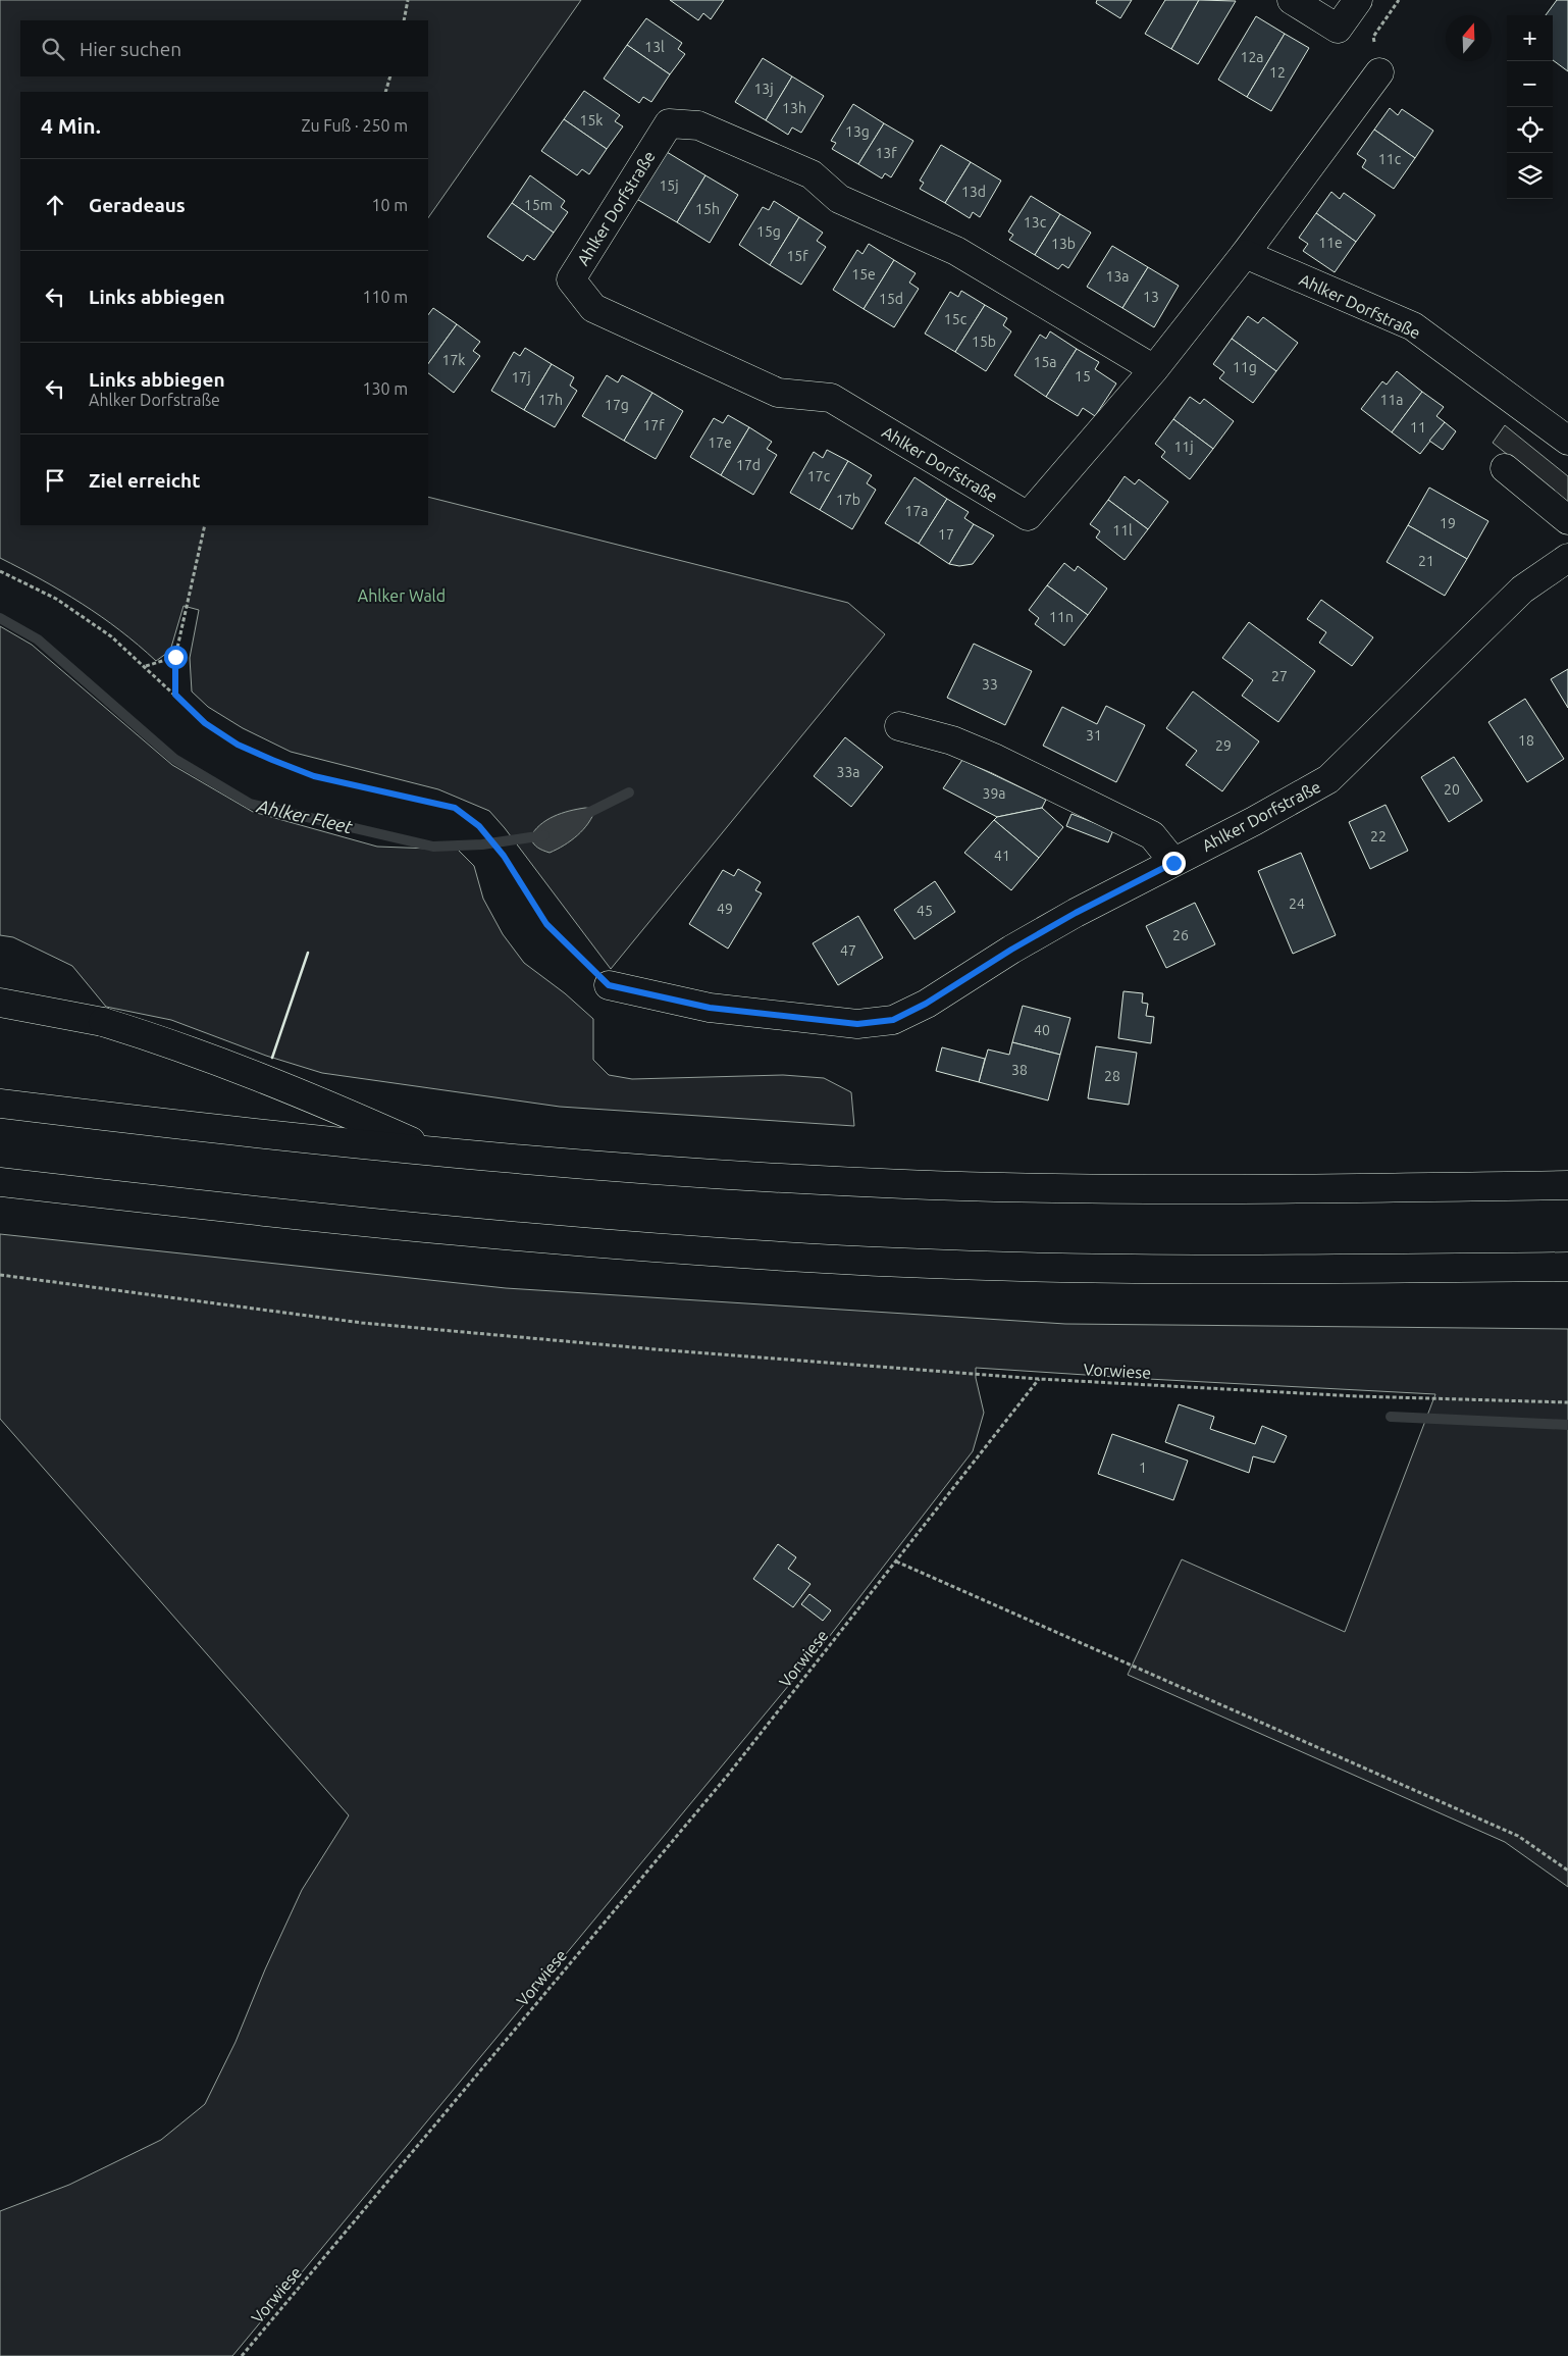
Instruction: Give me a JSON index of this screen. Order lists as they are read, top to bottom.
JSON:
{
  "streets": {
    "main road": ["Ahlker Dorfstraße"],
    "path": ["Vorwiese"]
  },
  "water": ["Ahlker Fleet"],
  "parks": ["Ahlker Wald"],
  "house_numbers": [
    "13l",
    "12a",
    "12",
    "13j",
    "13h",
    "15k",
    "13g",
    "13f",
    "11c",
    "15j",
    "13d",
    "15m",
    "15h",
    "13c",
    "15g",
    "11e",
    "13b",
    "15f",
    "15e",
    "13a",
    "13",
    "15d",
    "15c",
    "15b",
    "17k",
    "15a",
    "11g",
    "15",
    "17j",
    "17h",
    "11a",
    "17g",
    "17f",
    "11",
    "17e",
    "11j",
    "17d",
    "17c",
    "17b",
    "17a",
    "19",
    "11l",
    "17",
    "21",
    "11n",
    "27",
    "33",
    "31",
    "18",
    "29",
    "33a",
    "20",
    "39a",
    "22",
    "41",
    "24",
    "49",
    "45",
    "26",
    "47",
    "40",
    "38",
    "28",
    "1"
  ],
  "north": "top",
  "page": {
    "map_buttons": ["+", "−"],
    "search": "Hier suchen",
    "heading": ["4 Min.", "Zu Fuß · 250 m"],
    "list": [
      ["Geradeaus", "10 m"],
      ["Links abbiegen", "110 m"],
      ["Links abbiegen", "Ahlker Dorfstraße", "130 m"],
      "Ziel erreicht"
    ]
  }
}
